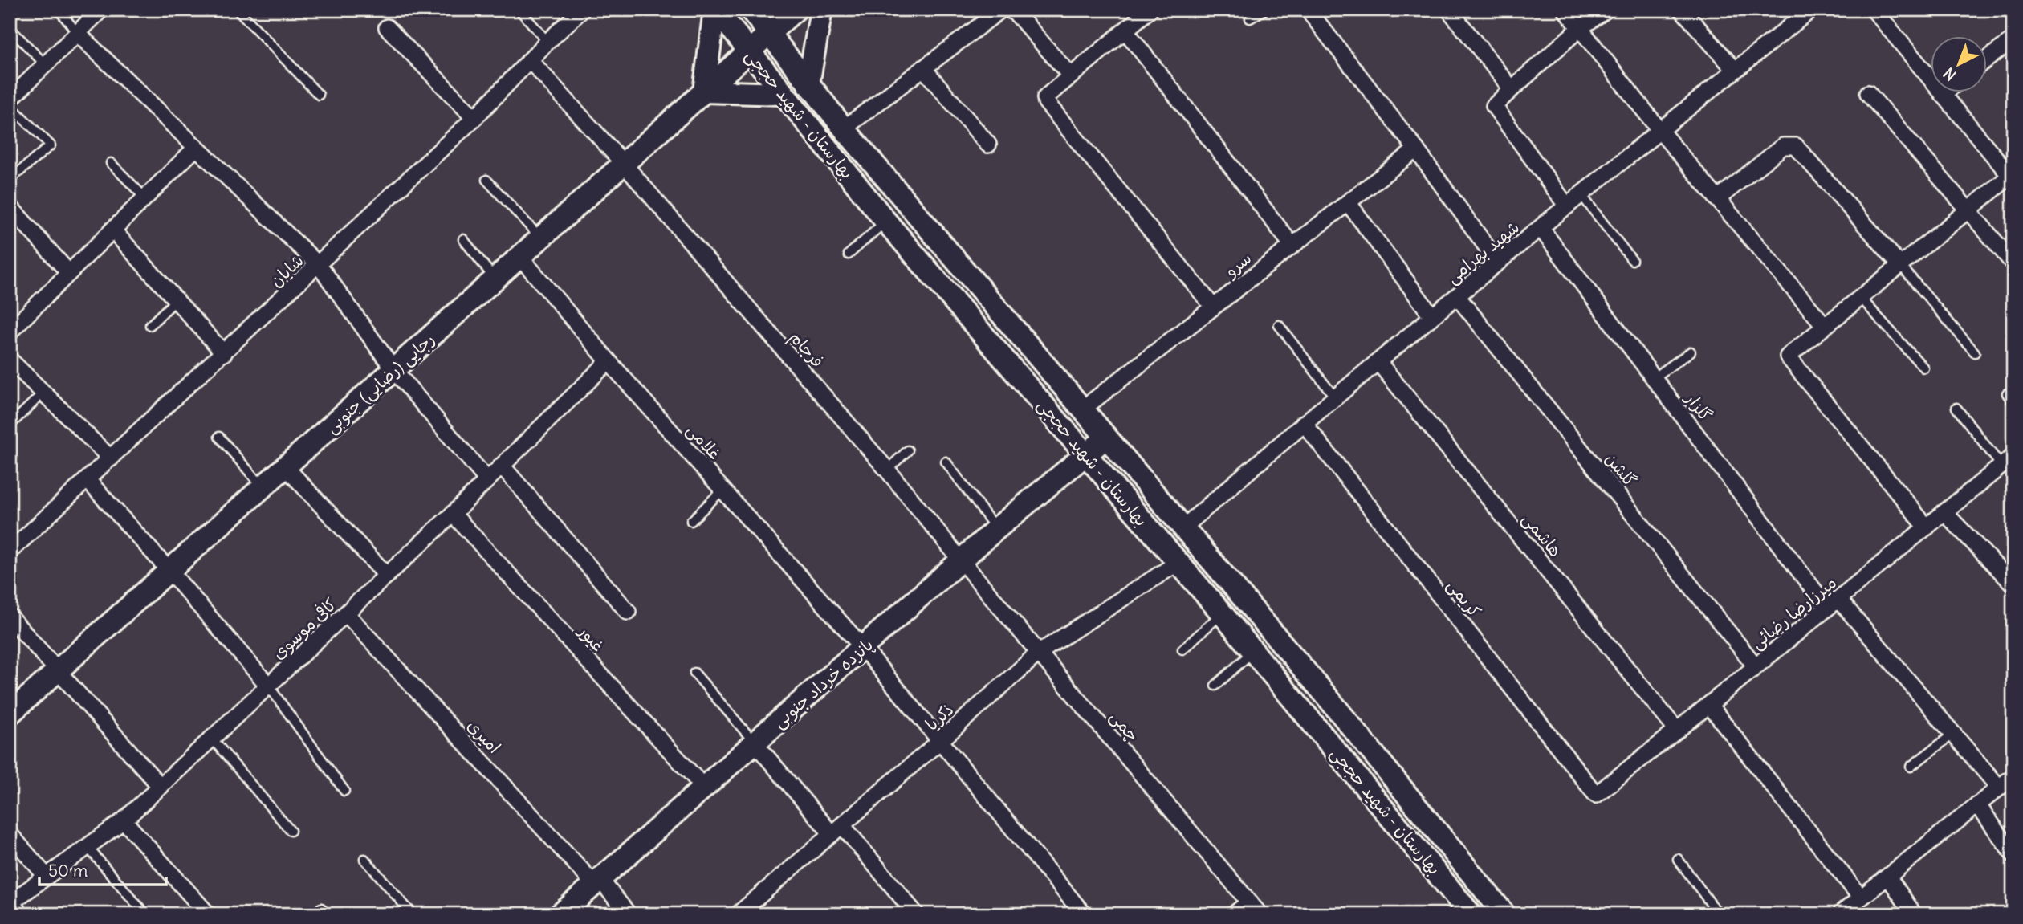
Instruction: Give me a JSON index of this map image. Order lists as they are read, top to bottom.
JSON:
{
  "streets": {
    "main road": ["بهارستان - شهید حججی", "رجایی (رضایی) جنوبی", "پانزده خرداد جنوبی"],
    "street": [
      "شهید بهرامی",
      "سرو",
      "شایان",
      "فرجام",
      "گلزار",
      "غلامی",
      "گلشن",
      "هاشمی",
      "کریمی",
      "میرزارضا رضائی",
      "کافی موسوی",
      "غیور",
      "ذکریا",
      "چمی",
      "امیری"
    ]
  },
  "crossings": [
    ["بهارستان - شهید حججی", "شهید بهرامی"],
    ["بهارستان - شهید حججی", "سرو"],
    ["بهارستان - شهید حججی", "رجایی (رضایی) جنوبی"],
    ["بهارستان - شهید حججی", "پانزده خرداد جنوبی"],
    ["بهارستان - شهید حججی", "ذکریا"],
    ["شهید بهرامی", "گلزار"],
    ["شهید بهرامی", "گلشن"],
    ["شهید بهرامی", "هاشمی"],
    ["شهید بهرامی", "کریمی"],
    ["شایان", "فرجام"],
    ["فرجام", "رجایی (رضایی) جنوبی"],
    ["فرجام", "پانزده خرداد جنوبی"],
    ["فرجام", "چمی"],
    ["رجایی (رضایی) جنوبی", "غلامی"],
    ["گلزار", "میرزارضا رضائی"],
    ["غلامی", "کافی موسوی"],
    ["غلامی", "پانزده خرداد جنوبی"],
    ["غلامی", "ذکریا"],
    ["گلشن", "میرزارضا رضائی"],
    ["هاشمی", "میرزارضا رضائی"],
    ["کریمی", "میرزارضا رضائی"],
    ["کافی موسوی", "غیور"],
    ["کافی موسوی", "امیری"],
    ["غیور", "پانزده خرداد جنوبی"],
    ["پانزده خرداد جنوبی", "چمی"],
    ["پانزده خرداد جنوبی", "امیری"],
    ["ذکریا", "چمی"]
  ],
  "scale_bar": "50 m",
  "north": "bottom left"
}
